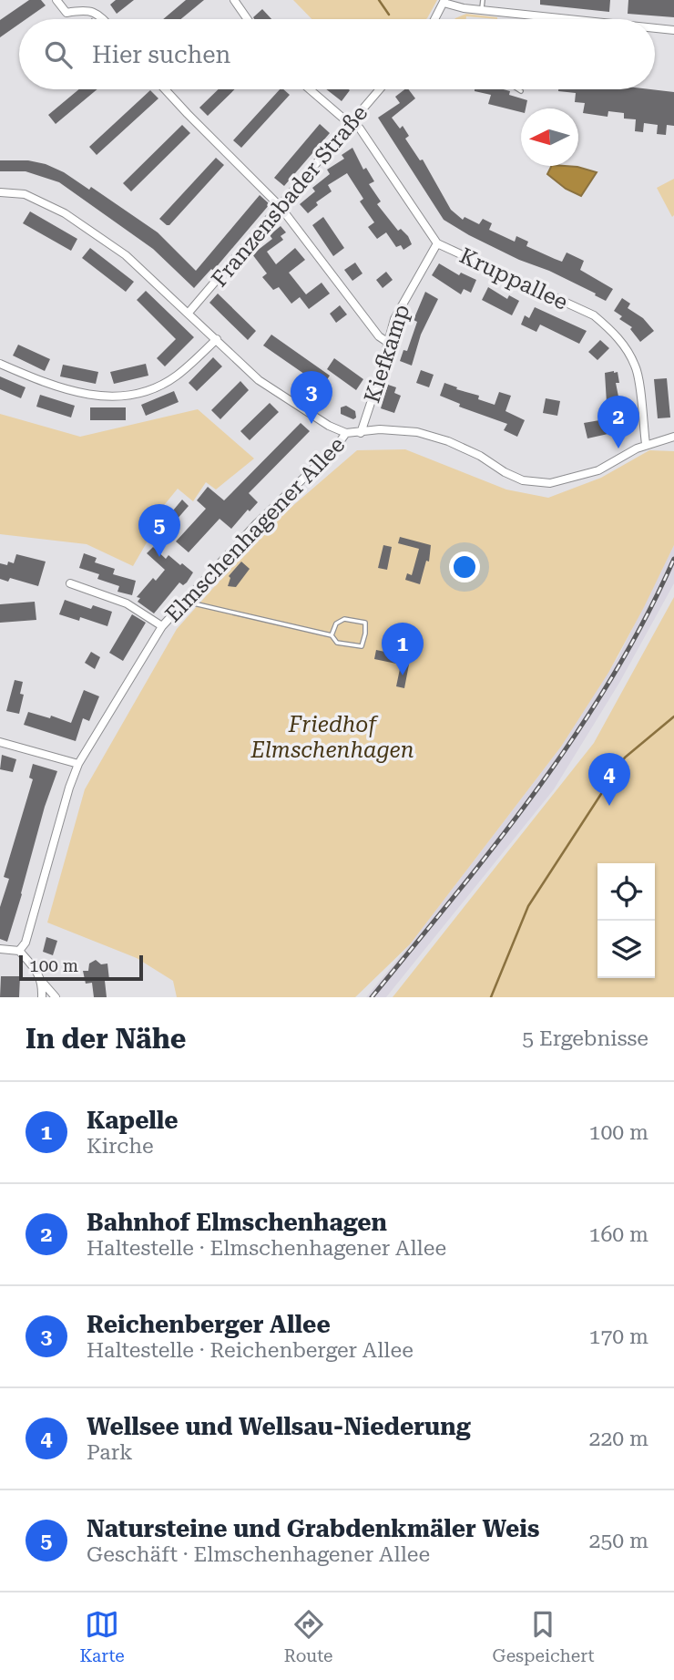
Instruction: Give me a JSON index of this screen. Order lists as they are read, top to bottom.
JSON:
{
  "streets": {
    "street": [
      "Franzensbader Straße",
      "Kruppallee",
      "Kiefkamp",
      "Elmschenhagener Allee"
    ]
  },
  "crossings": [
    ["Franzensbader Straße", "Kruppallee"],
    ["Kruppallee", "Kiefkamp"],
    ["Kruppallee", "Elmschenhagener Allee"],
    ["Kiefkamp", "Elmschenhagener Allee"]
  ],
  "parks": ["Friedhof Elmschenhagen"],
  "scale_bar": "100 m",
  "north": "left",
  "page": {
    "search": "Hier suchen",
    "pins": [
      "3",
      "2",
      "5",
      "1",
      "4"
    ],
    "scale": "100 m",
    "heading": ["In der Nähe", "5 Ergebnisse"],
    "list": [
      {
        "mark": "1",
        "name": "Kapelle",
        "note": "Kirche",
        "value": "100 m"
      },
      {
        "mark": "2",
        "name": "Bahnhof Elmschenhagen",
        "note": "Haltestelle · Elmschenhagener Allee",
        "value": "160 m"
      },
      {
        "mark": "3",
        "name": "Reichenberger Allee",
        "note": "Haltestelle · Reichenberger Allee",
        "value": "170 m"
      },
      {
        "mark": "4",
        "name": "Wellsee und Wellsau-Niederung",
        "note": "Park",
        "value": "220 m"
      },
      {
        "mark": "5",
        "name": "Natursteine und Grabdenkmäler Weis",
        "note": "Geschäft · Elmschenhagener Allee",
        "value": "250 m"
      }
    ],
    "nav": ["Karte", "Route", "Gespeichert"]
  }
}
